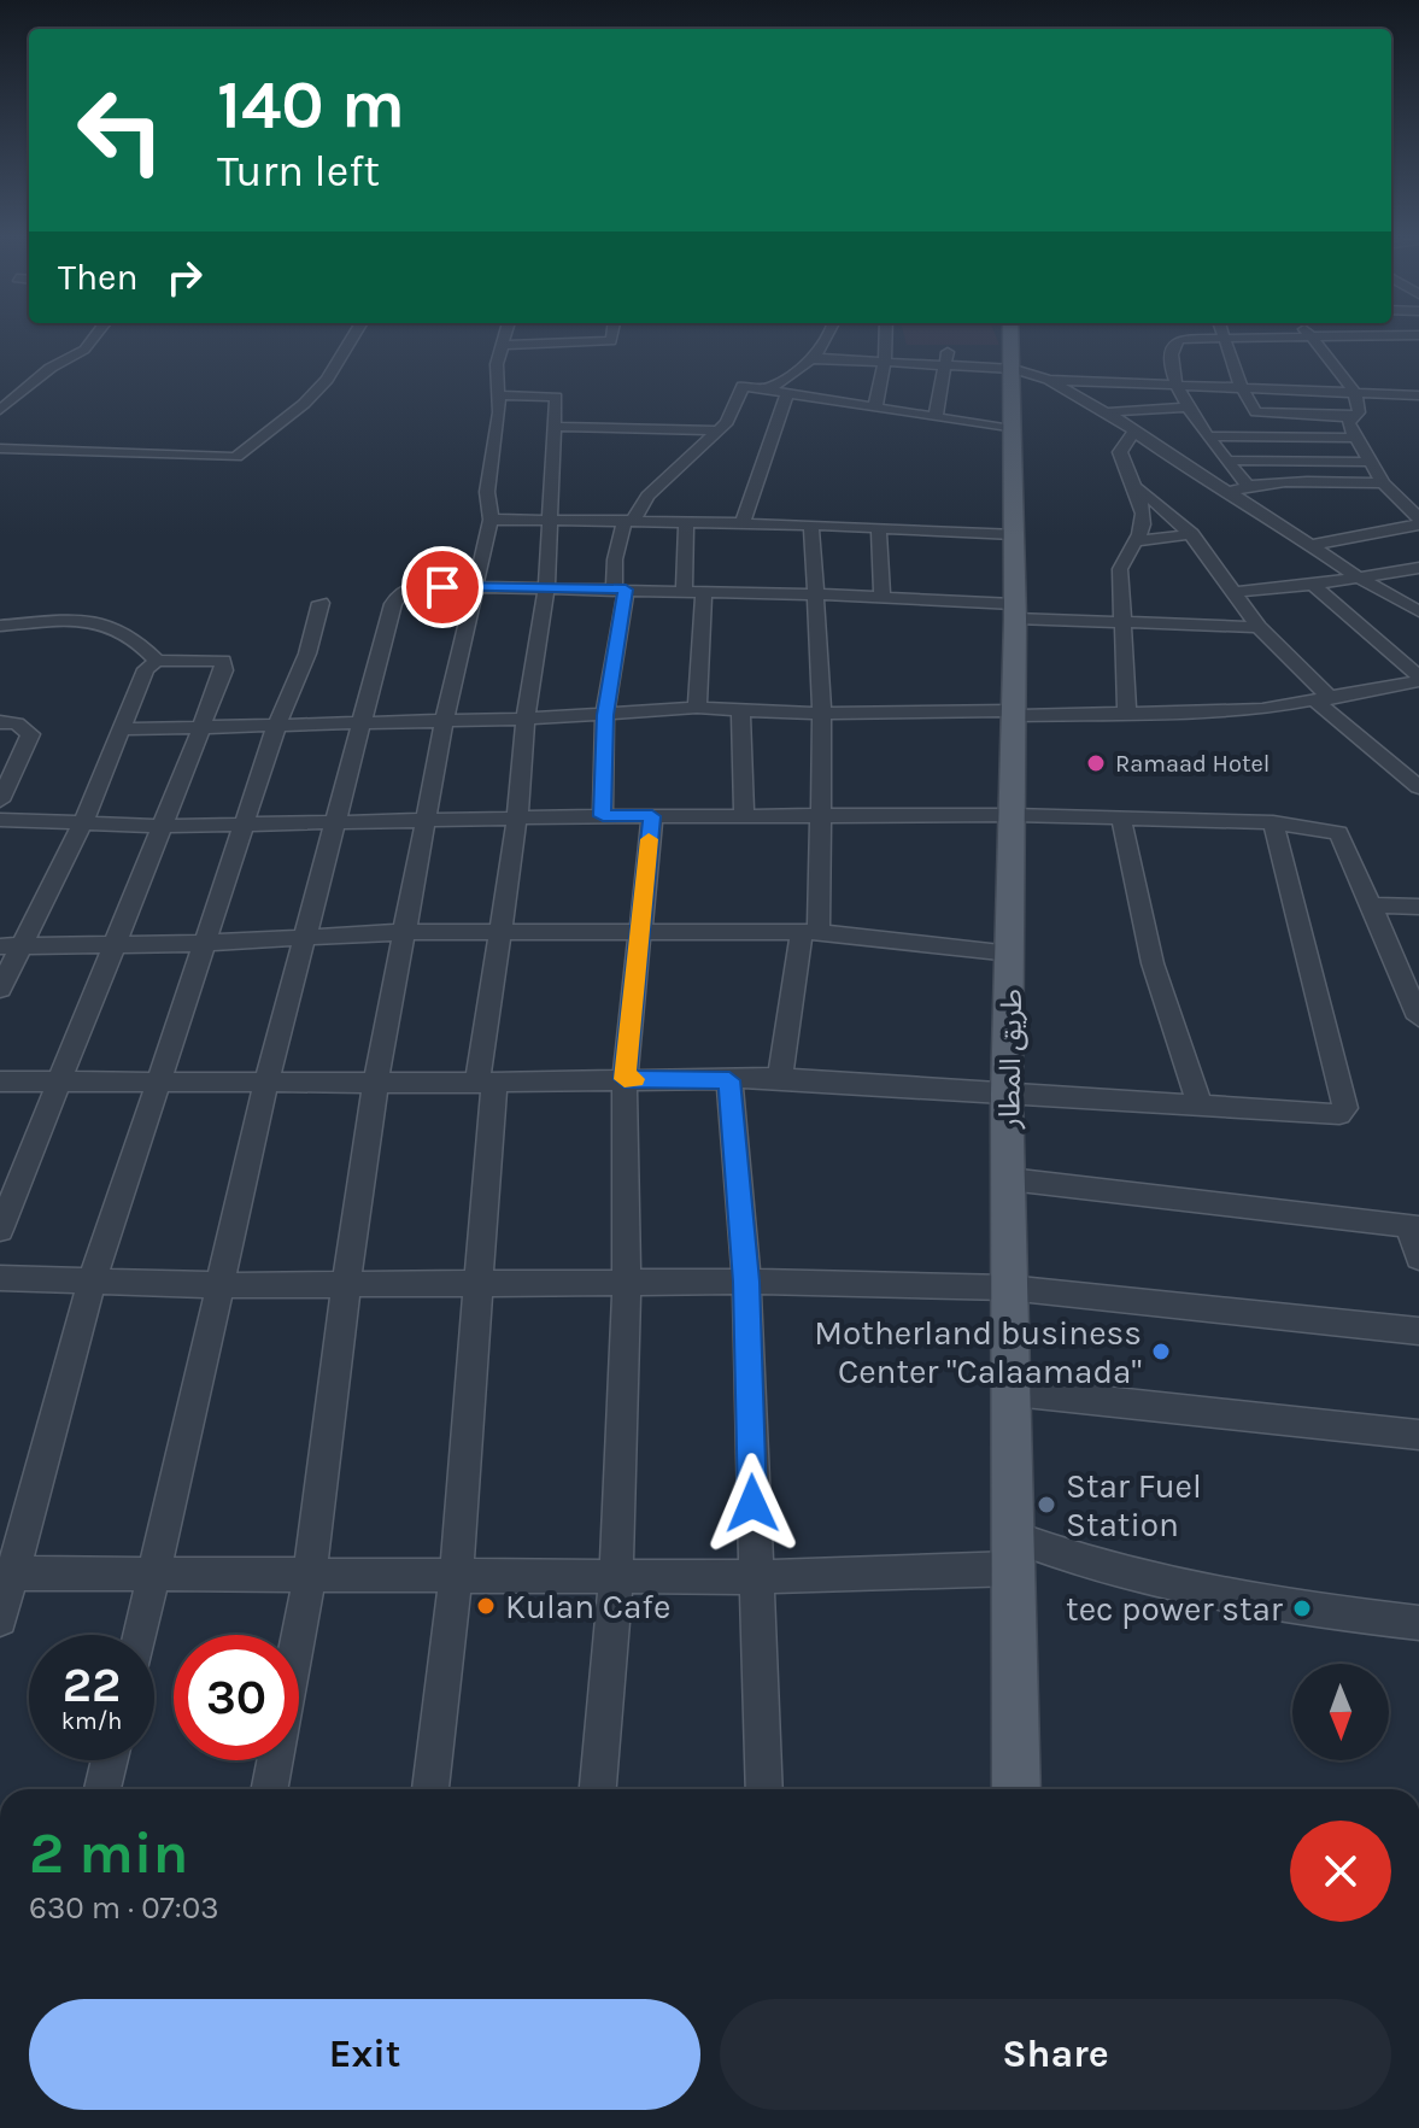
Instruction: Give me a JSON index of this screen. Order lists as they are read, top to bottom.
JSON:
{
  "streets": {
    "main road": ["طريق المطار"]
  },
  "places": [
    "Ramaad Hotel",
    "Motherland business Center \"Calaamada\"",
    "Star Fuel Station",
    "Kulan Cafe",
    "tec power star"
  ],
  "north": "bottom",
  "page": {
    "turn": ["140 m", "Turn left"],
    "then": "Then",
    "speed": "22 km/h",
    "limit": "30",
    "heading": ["2 min", "630 m · 07:03"],
    "buttons": ["Exit", "Share"]
  }
}
